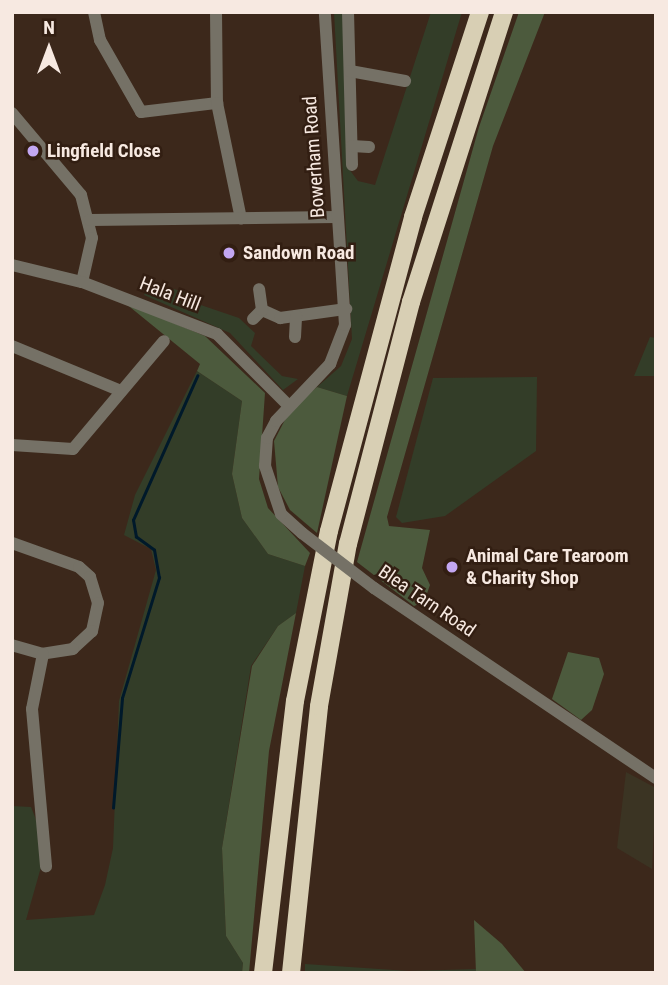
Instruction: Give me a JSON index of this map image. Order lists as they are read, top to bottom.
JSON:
{
  "streets": {
    "street": ["Bowerham Road", "Hala Hill", "Blea Tarn Road"]
  },
  "crossings": [
    ["Bowerham Road", "Hala Hill"],
    ["Bowerham Road", "Blea Tarn Road"],
    ["Hala Hill", "Blea Tarn Road"]
  ],
  "places": ["Lingfield Close", "Sandown Road", "Animal Care Tearoom & Charity Shop"],
  "north": "top"
}
